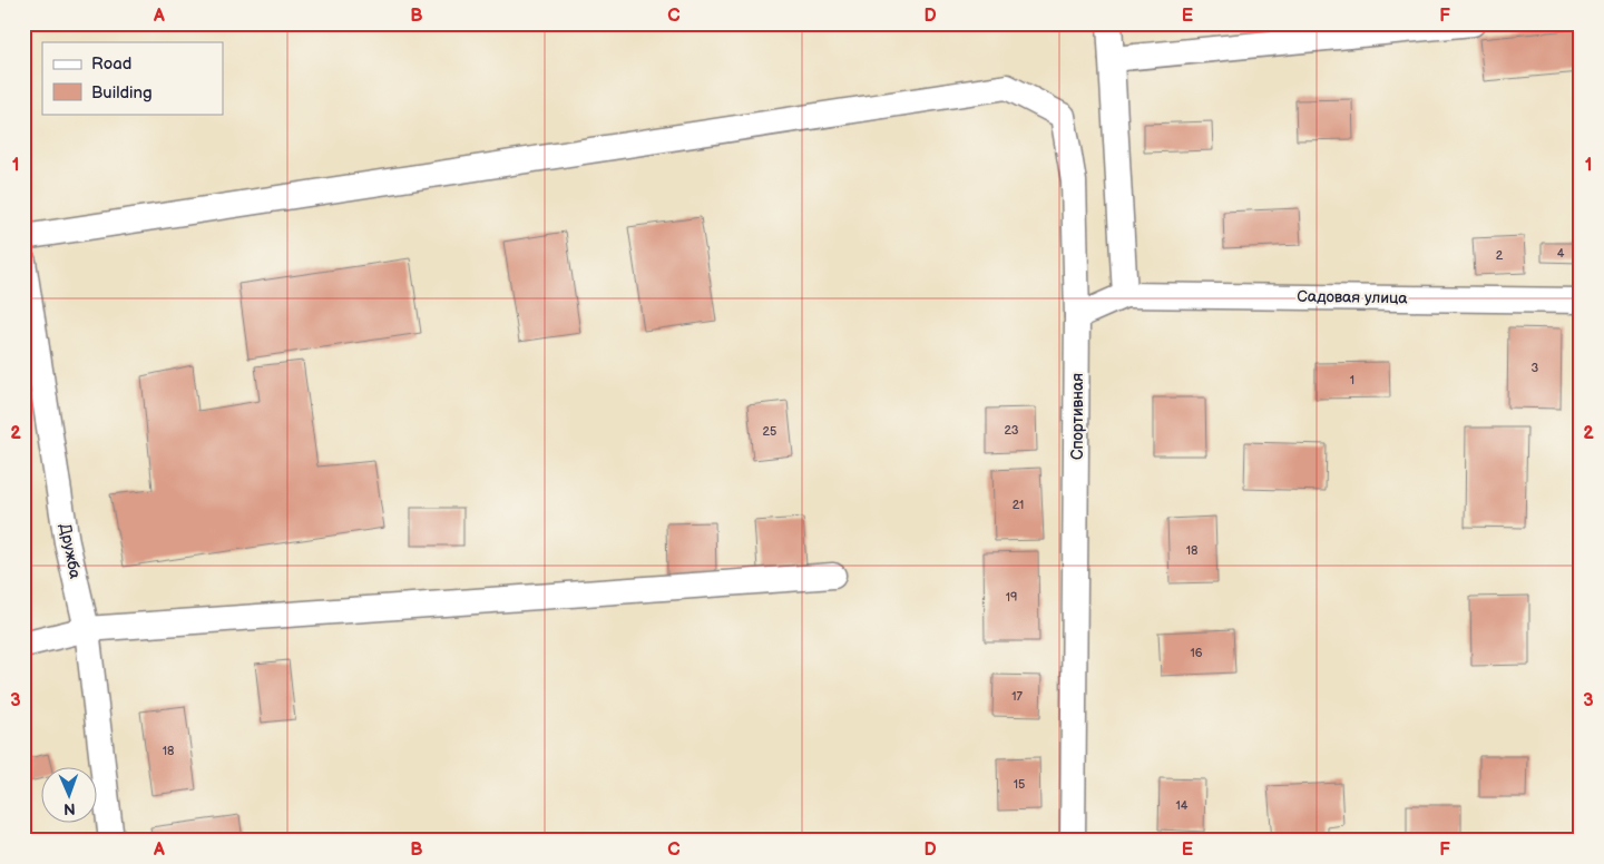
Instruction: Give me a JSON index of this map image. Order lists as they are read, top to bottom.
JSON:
{
  "streets": {
    "street": ["Садовая улица", "Спортивная", "Дружба"]
  },
  "house_numbers": [
    "4",
    "2",
    "3",
    "1",
    "23",
    "25",
    "21",
    "18",
    "19",
    "16",
    "17",
    "18",
    "15",
    "14"
  ],
  "legend": ["Road", "Building"],
  "north": "bottom",
  "grid": {
    "columns": [
      "A",
      "B",
      "C",
      "D",
      "E",
      "F"
    ],
    "rows": ["1", "2", "3"]
  }
}
